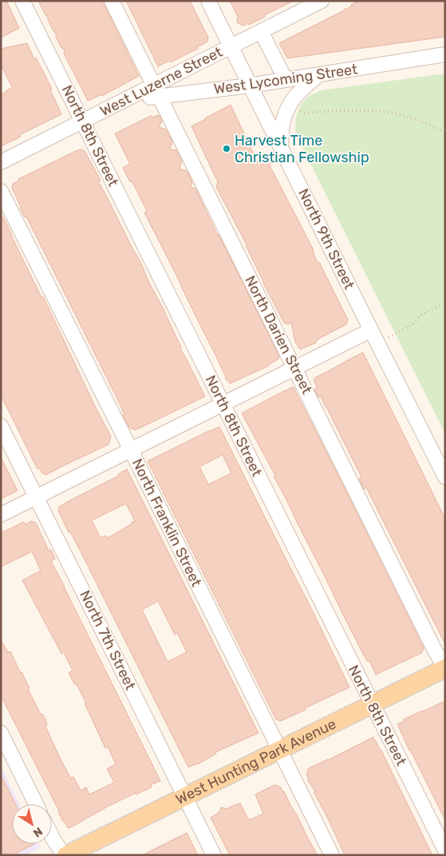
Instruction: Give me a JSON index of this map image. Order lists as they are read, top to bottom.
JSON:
{
  "streets": {
    "main road": ["West Hunting Park Avenue"],
    "street": [
      "West Lycoming Street",
      "West Luzerne Street",
      "North 8th Street",
      "North 9th Street",
      "North Darien Street",
      "North Franklin Street",
      "North 7th Street"
    ]
  },
  "crossings": [
    ["West Lycoming Street", "West Luzerne Street"],
    ["West Lycoming Street", "North 9th Street"],
    ["West Lycoming Street", "North Darien Street"],
    ["West Luzerne Street", "North 8th Street"],
    ["West Luzerne Street", "North 9th Street"],
    ["West Luzerne Street", "North Darien Street"],
    ["North 8th Street", "West Hunting Park Avenue"],
    ["North Darien Street", "West Hunting Park Avenue"],
    ["North Franklin Street", "West Hunting Park Avenue"],
    ["North 7th Street", "West Hunting Park Avenue"]
  ],
  "places": ["Harvest Time Christian Fellowship"],
  "north": "bottom right"
}
